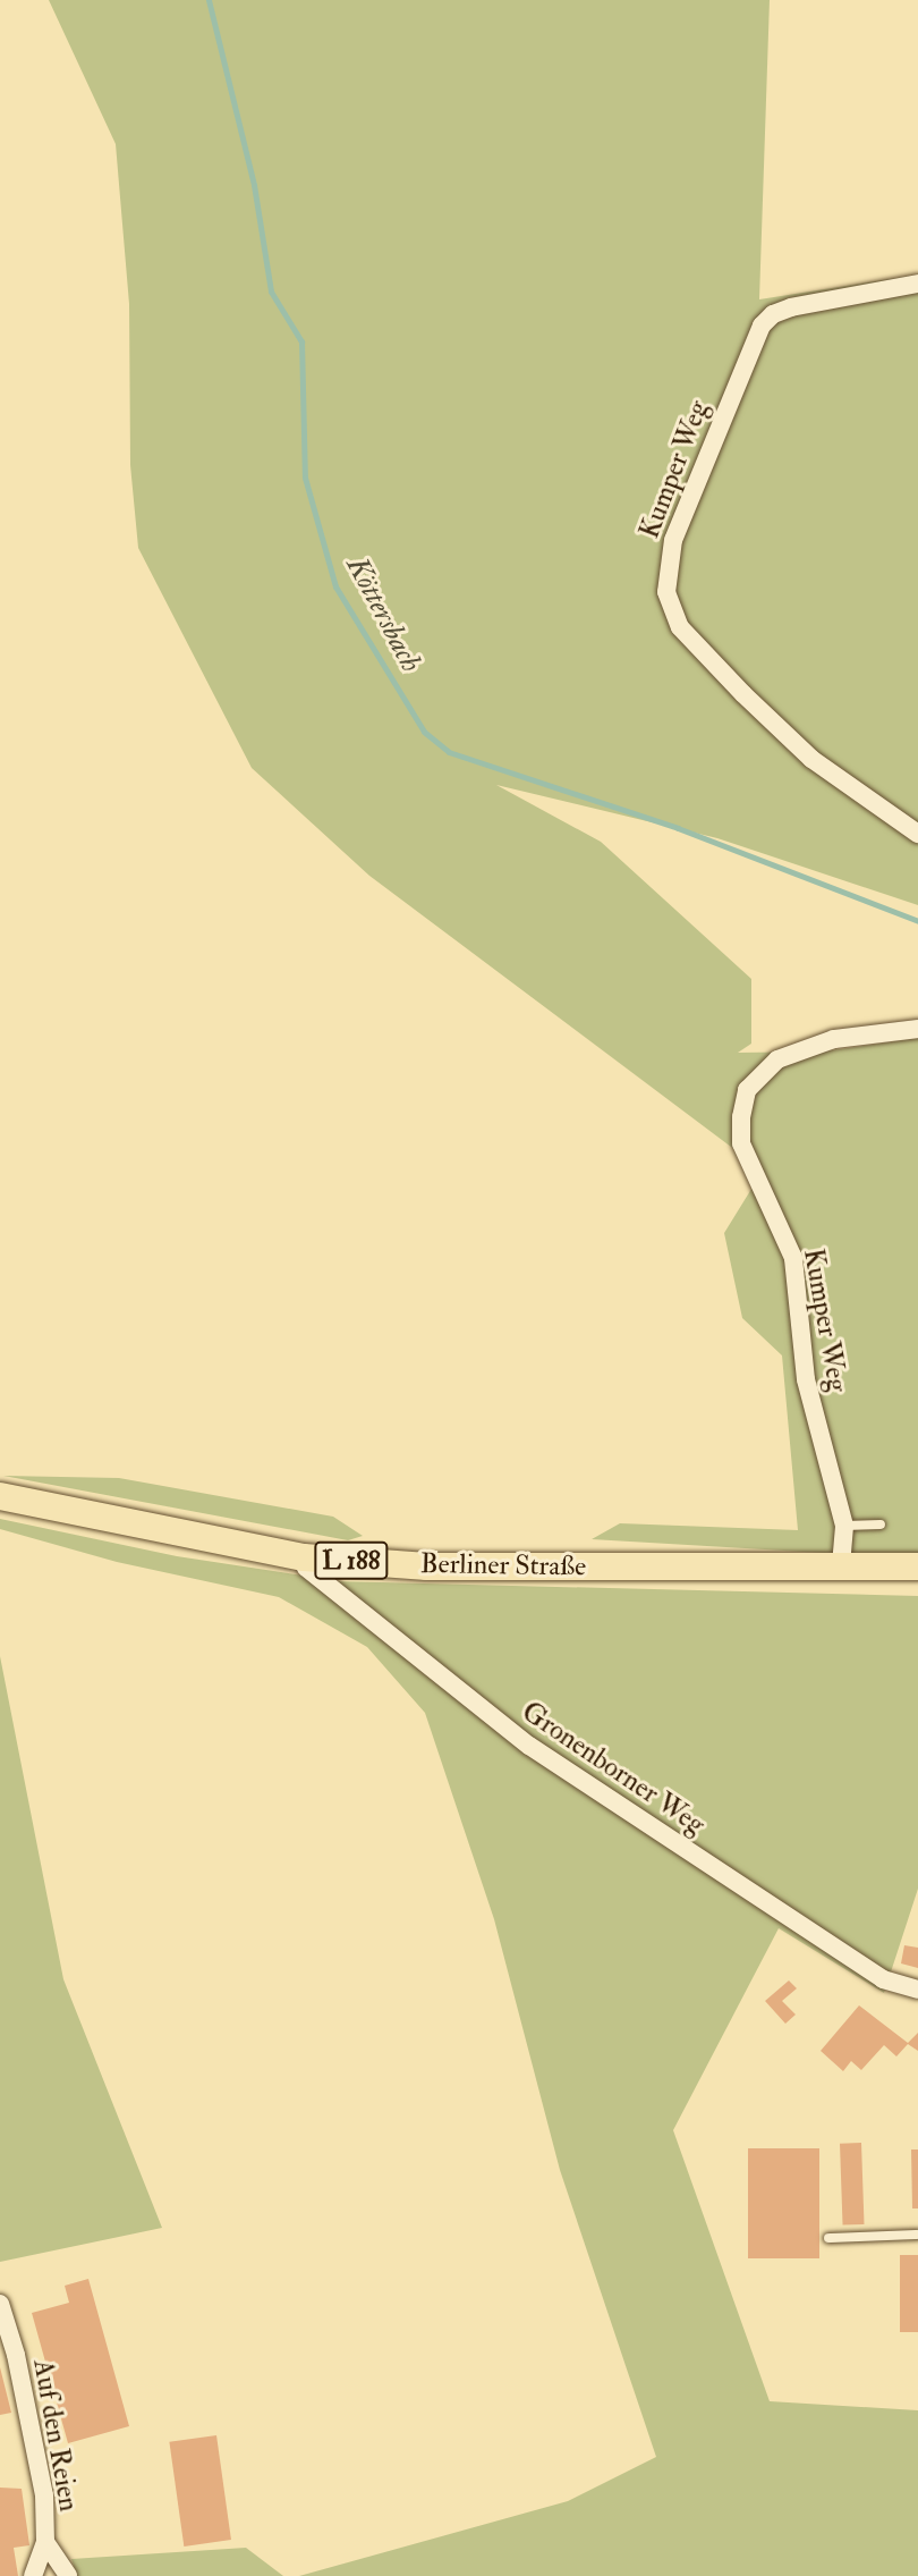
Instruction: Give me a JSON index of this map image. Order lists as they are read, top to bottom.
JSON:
{
  "streets": {
    "main road": ["L 188", "Berliner Straße"],
    "street": ["Kumper Weg", "Gronenborner Weg", "Auf den Reien"]
  },
  "crossings": [
    ["Kumper Weg", "Berliner Straße"],
    ["Berliner Straße", "Gronenborner Weg"]
  ],
  "water": ["Köttersbach"]
}
